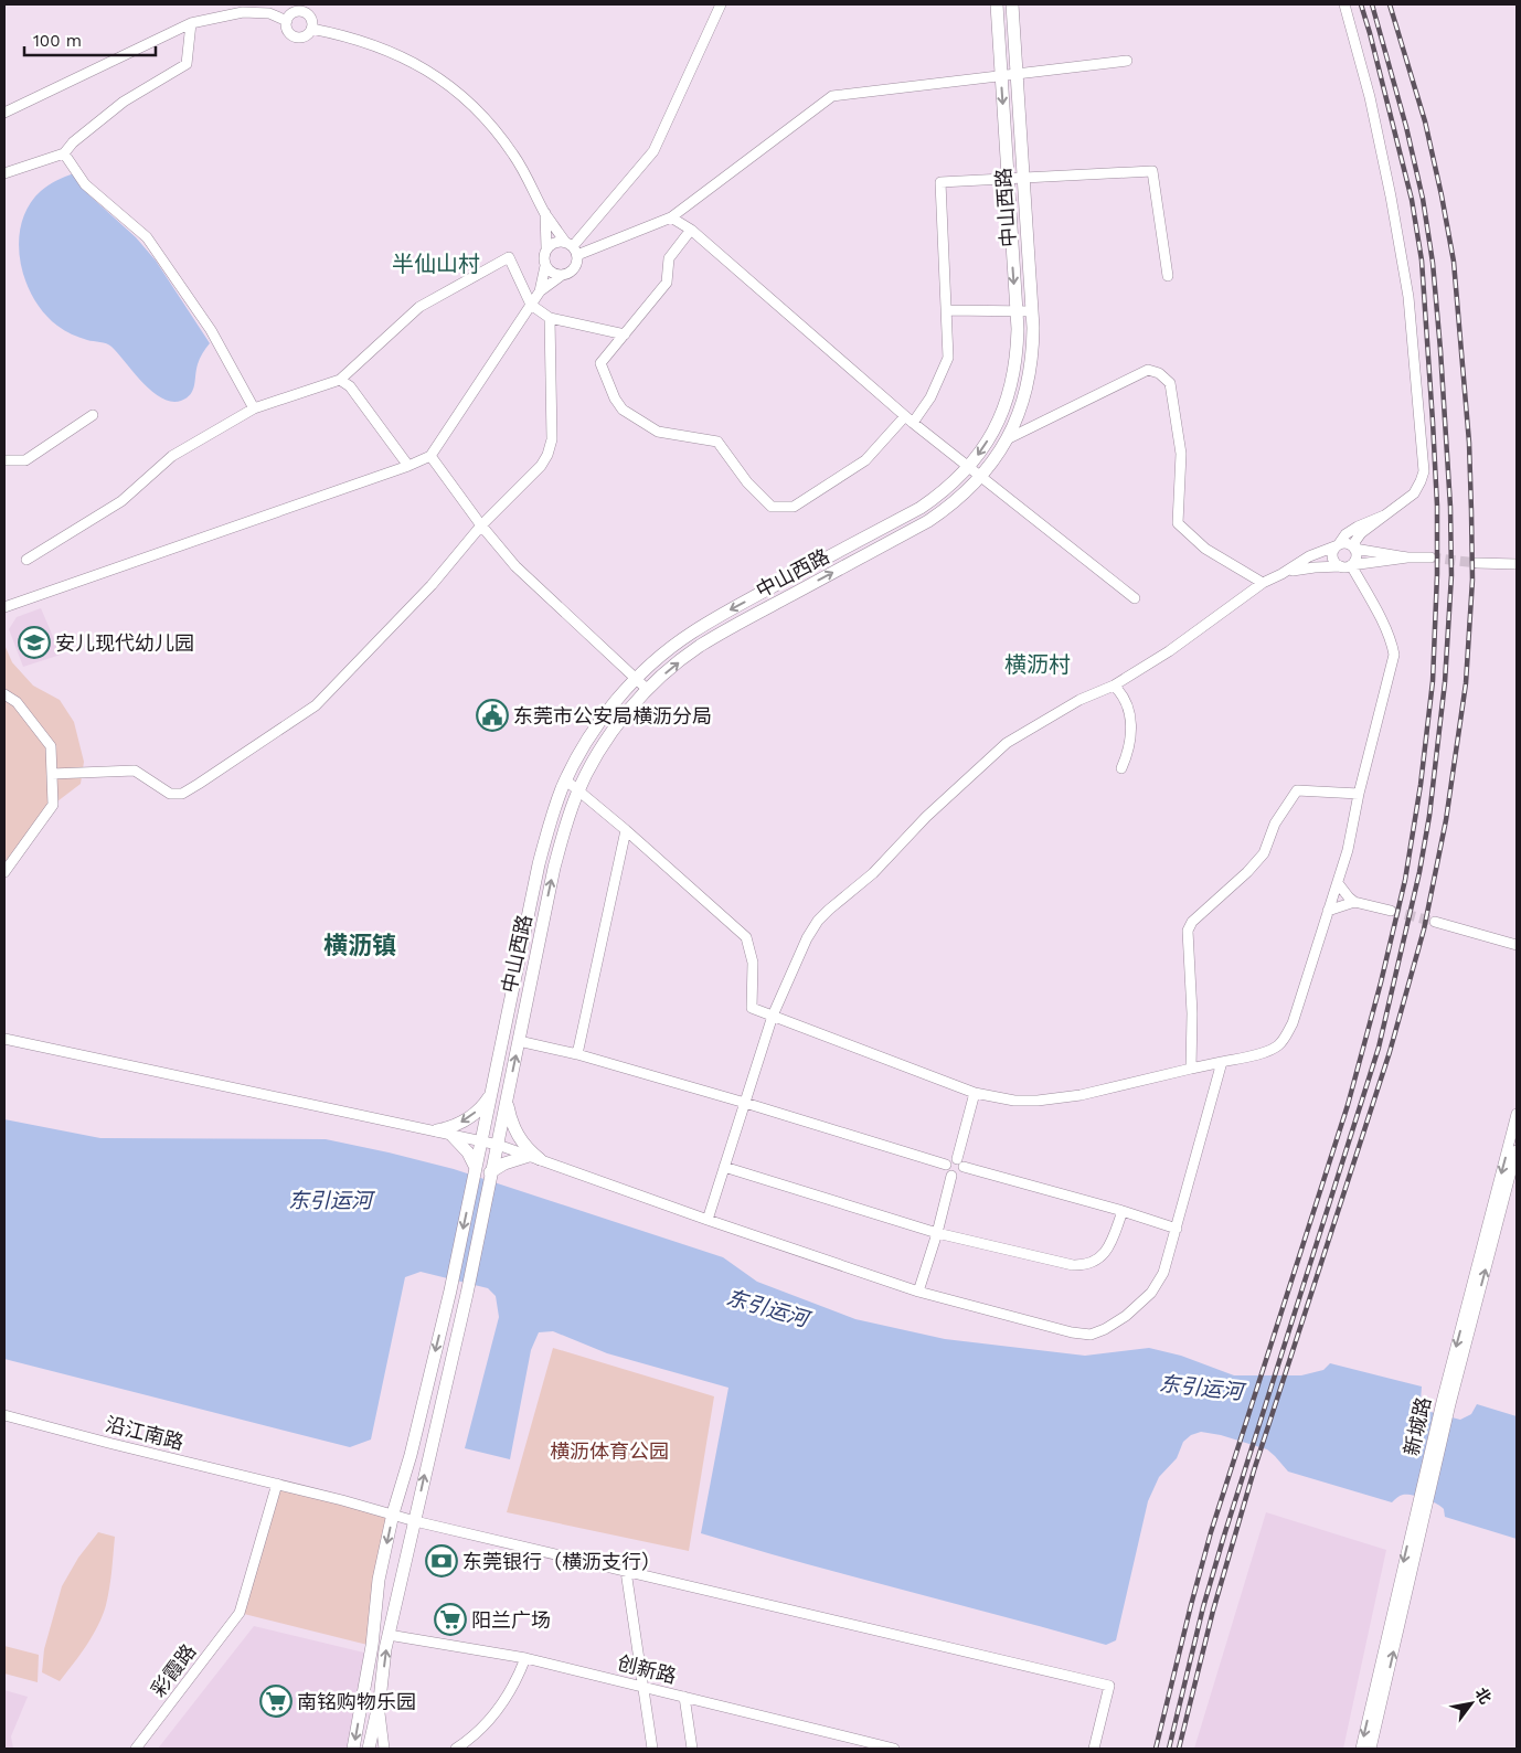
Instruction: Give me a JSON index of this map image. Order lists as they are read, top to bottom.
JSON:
{
  "streets": {
    "main road": ["中山西路"],
    "street": [
      "新城路",
      "沿江南路",
      "创新路",
      "彩霞路"
    ]
  },
  "crossings": [
    ["中山西路", "沿江南路"],
    ["中山西路", "创新路"],
    ["沿江南路", "彩霞路"]
  ],
  "districts": ["半仙山村", "横沥村", "横沥镇"],
  "water": ["东引运河"],
  "parks": ["横沥体育公园"],
  "places": {
    "school or university": ["安儿现代幼儿园"],
    "public building": ["东莞市公安局横沥分局"],
    "bank": ["东莞银行（横沥支行）"],
    "supermarket": ["阳兰广场", "南铭购物乐园"]
  },
  "scale_bar": "100 m",
  "north": "top right"
}
